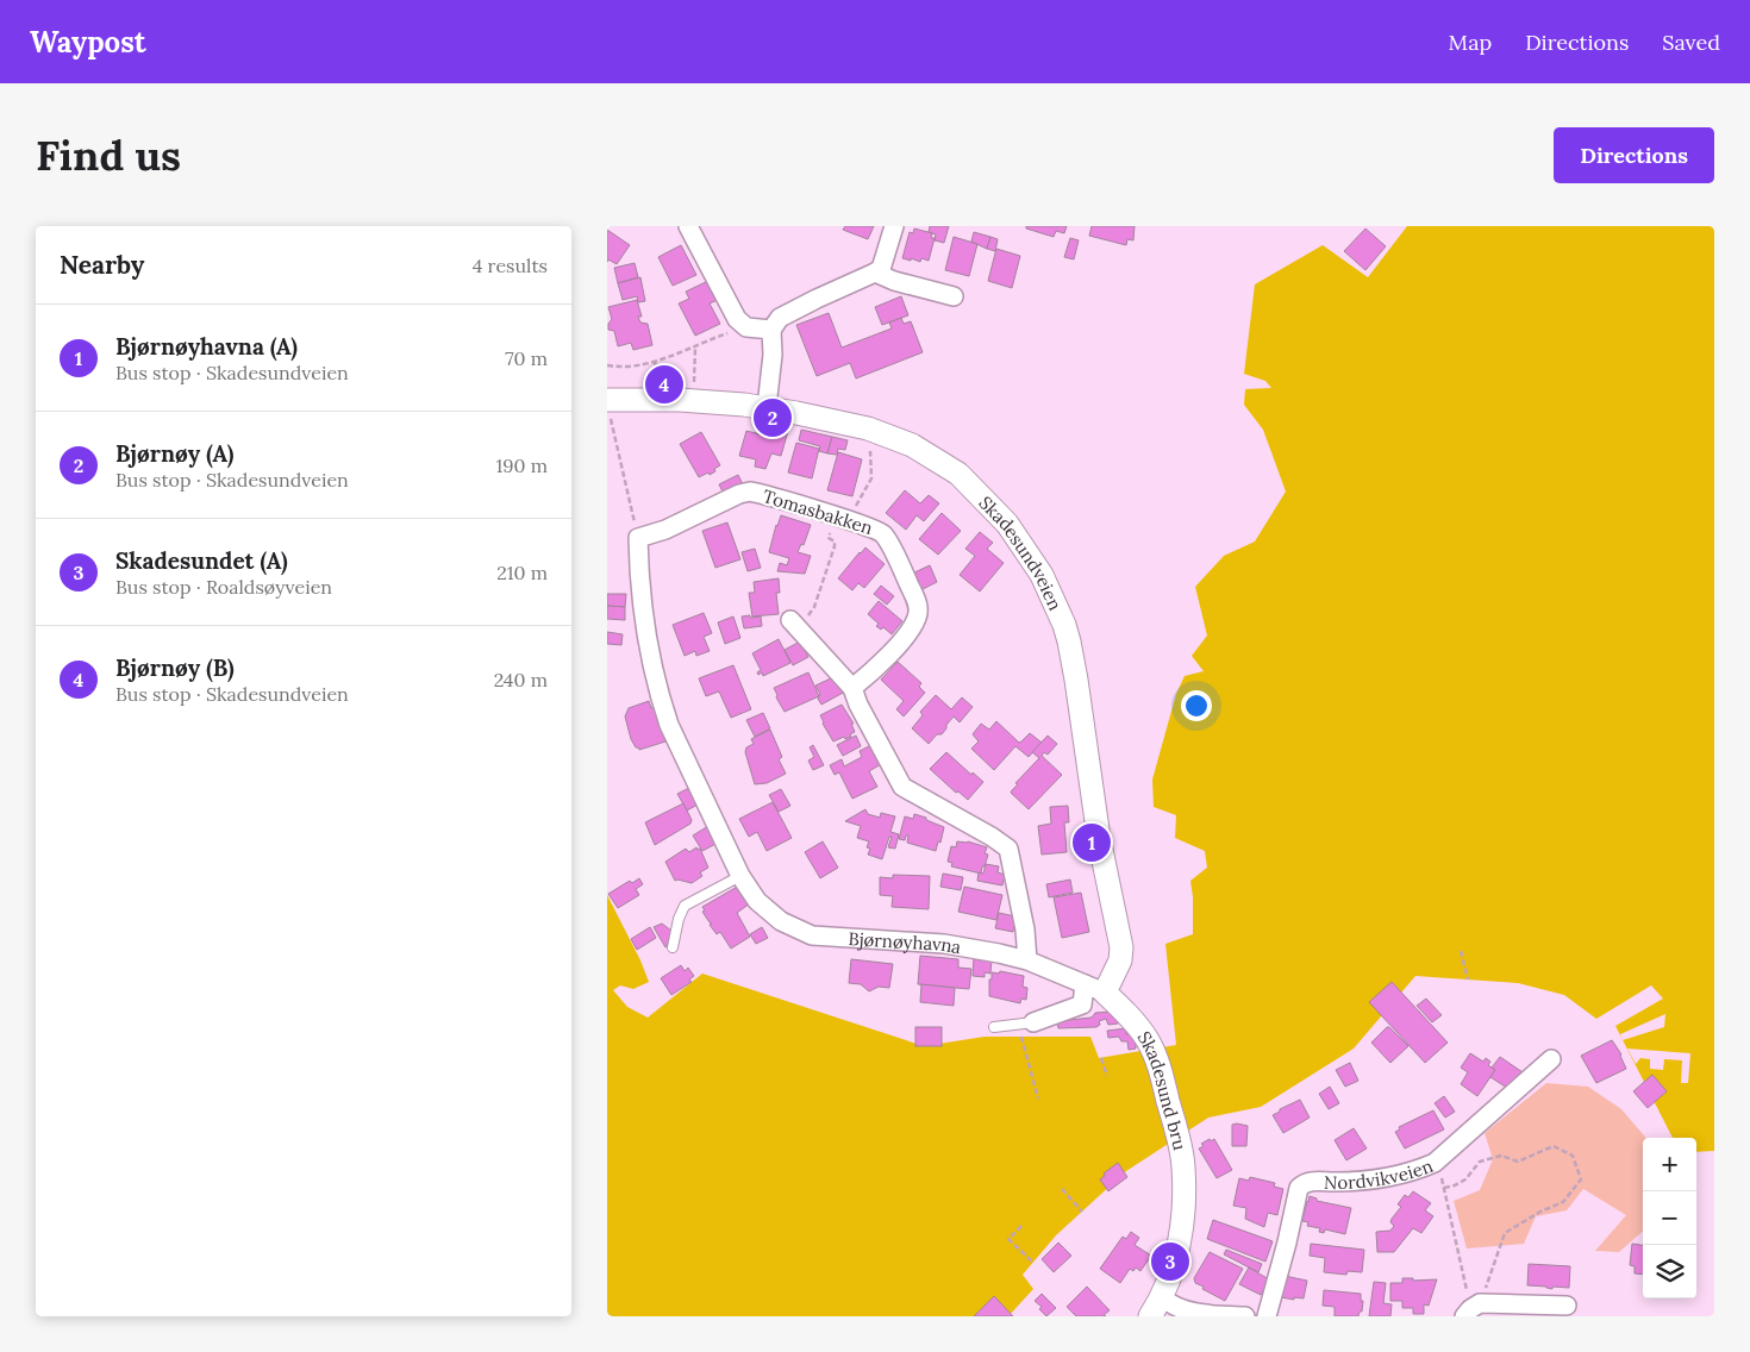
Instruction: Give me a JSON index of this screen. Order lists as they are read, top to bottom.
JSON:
{
  "streets": {
    "street": [
      "Tomasbakken",
      "Skadesundveien",
      "Bjørnøyhavna",
      "Skadesund bru",
      "Nordvikveien"
    ]
  },
  "crossings": [
    ["Tomasbakken", "Bjørnøyhavna"],
    ["Skadesundveien", "Bjørnøyhavna"],
    ["Skadesundveien", "Skadesund bru"],
    ["Bjørnøyhavna", "Skadesund bru"]
  ],
  "page": {
    "header": "Waypost",
    "nav": ["Map", "Directions", "Saved"],
    "buttons": "Directions",
    "title": "Find us",
    "heading": ["Nearby", "4 results"],
    "list": [
      {
        "mark": "1",
        "name": "Bjørnøyhavna (A)",
        "note": "Bus stop · Skadesundveien",
        "value": "70 m"
      },
      {
        "mark": "2",
        "name": "Bjørnøy (A)",
        "note": "Bus stop · Skadesundveien",
        "value": "190 m"
      },
      {
        "mark": "3",
        "name": "Skadesundet (A)",
        "note": "Bus stop · Roaldsøyveien",
        "value": "210 m"
      },
      {
        "mark": "4",
        "name": "Bjørnøy (B)",
        "note": "Bus stop · Skadesundveien",
        "value": "240 m"
      }
    ],
    "pins": [
      "4",
      "2",
      "1",
      "3"
    ],
    "map_buttons": ["+", "−"]
  }
}
